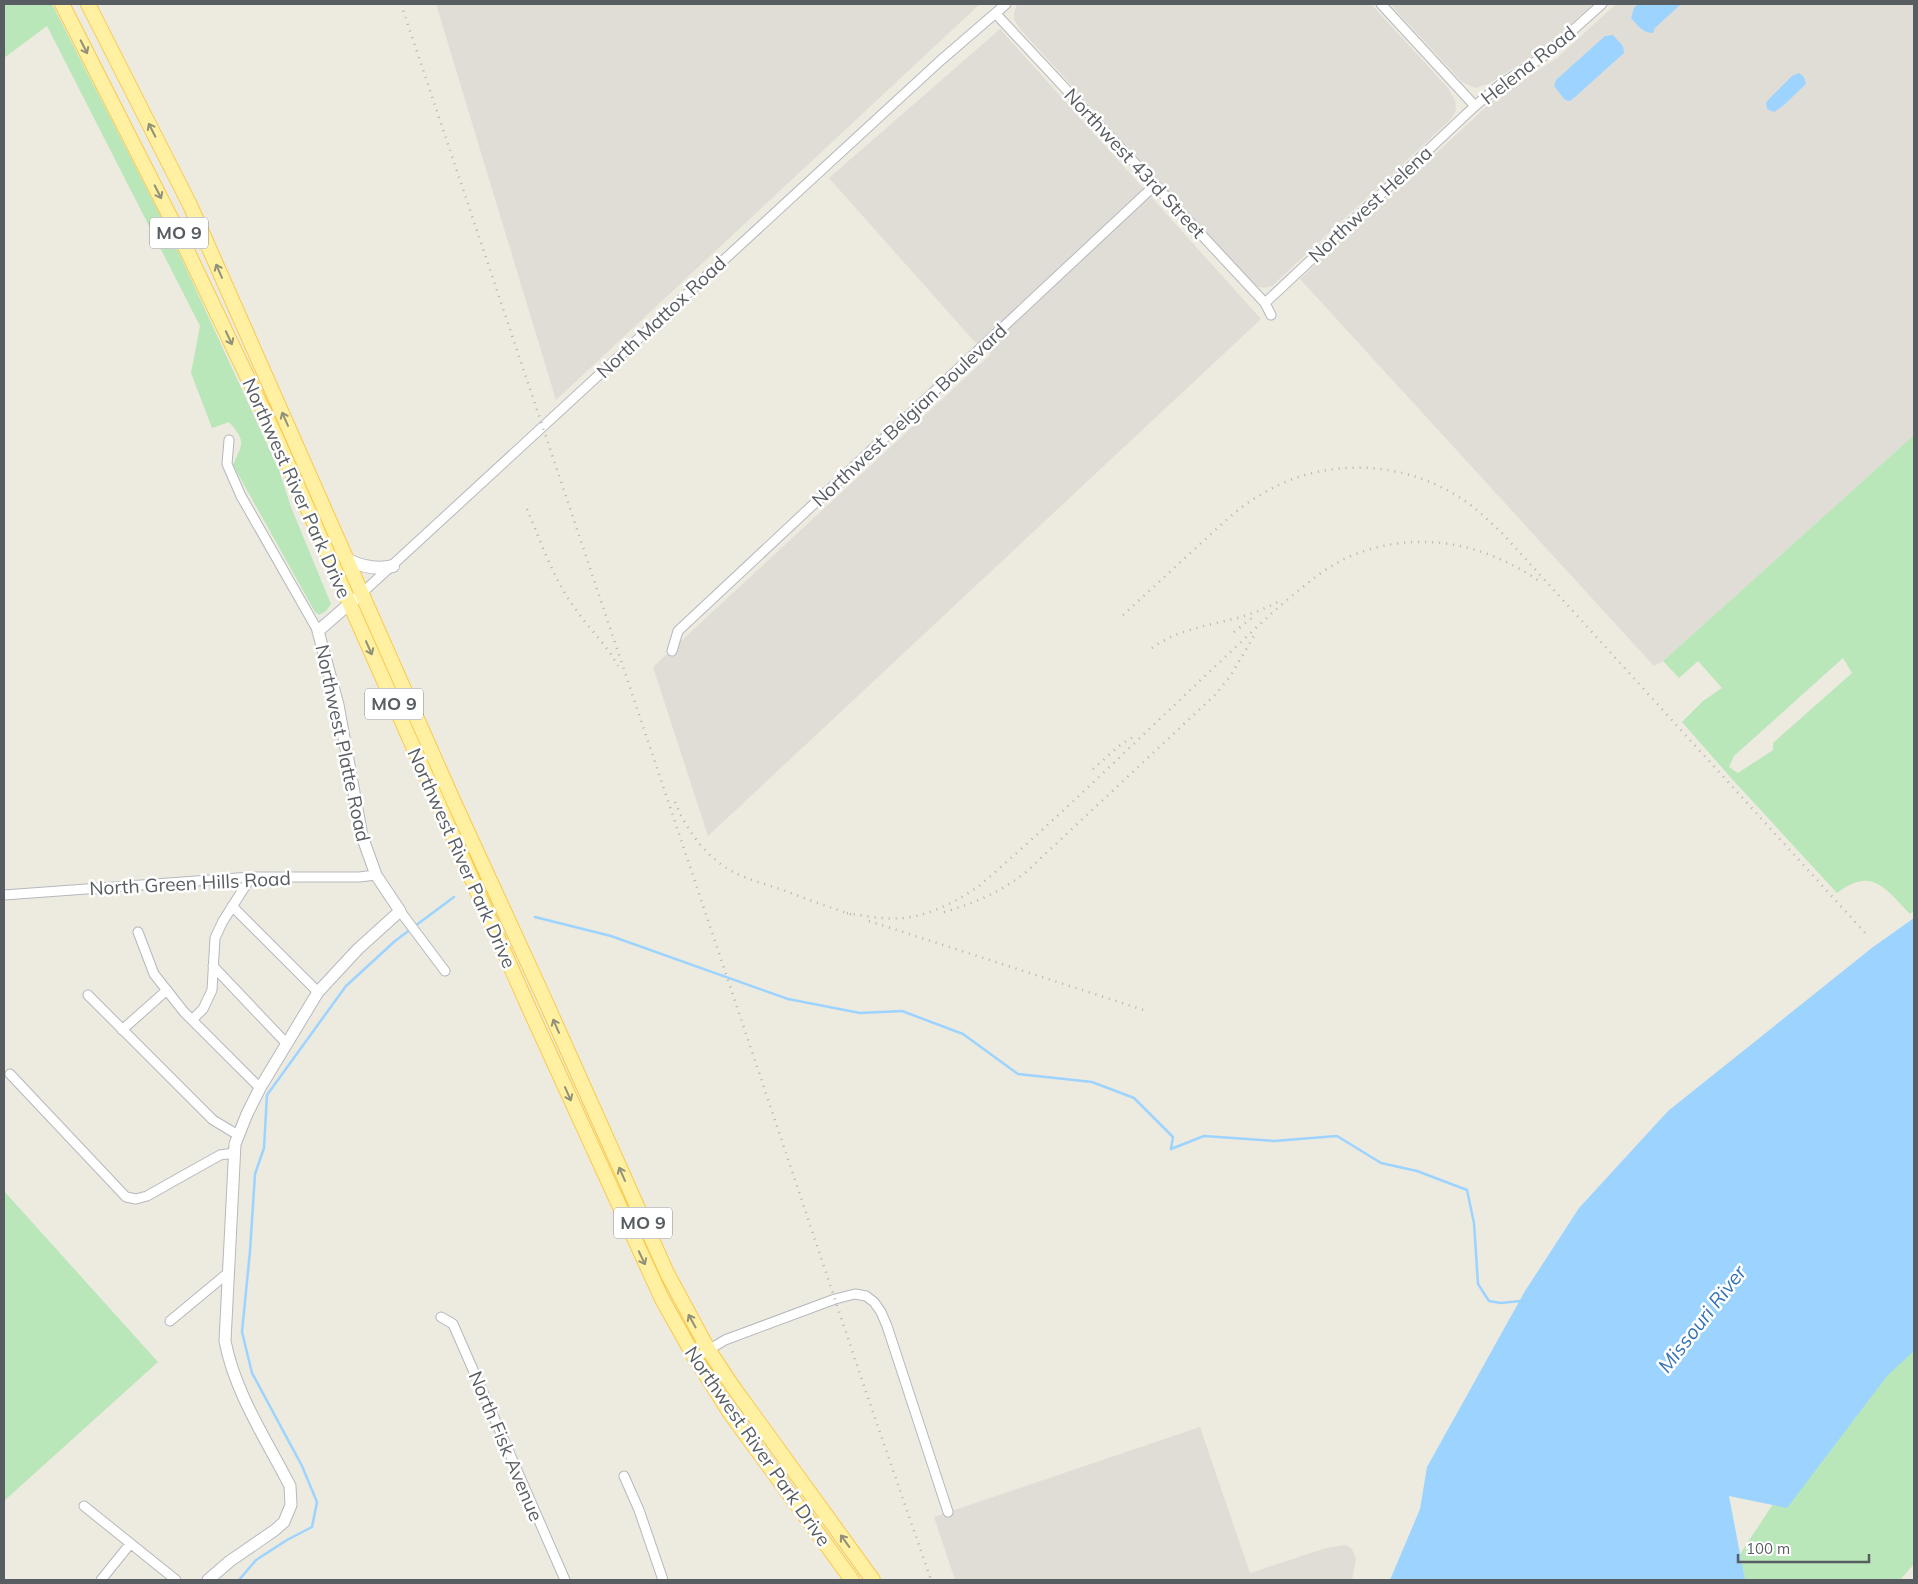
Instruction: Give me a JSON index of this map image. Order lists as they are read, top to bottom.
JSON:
{
  "streets": {
    "main road": ["MO 9", "Northwest River Park Drive"],
    "street": [
      "Helena Road",
      "Northwest 43rd Street",
      "Northwest Helena",
      "North Mattox Road",
      "Northwest Belgian Boulevard",
      "Northwest Platte Road",
      "North Green Hills Road",
      "North Fisk Avenue"
    ]
  },
  "crossings": [
    ["Helena Road", "Northwest Helena"],
    ["Northwest 43rd Street", "Northwest Helena"],
    ["Northwest 43rd Street", "North Mattox Road"],
    ["Northwest 43rd Street", "Northwest Belgian Boulevard"],
    ["North Mattox Road", "Northwest River Park Drive"],
    ["North Mattox Road", "Northwest Platte Road"],
    ["Northwest Platte Road", "North Green Hills Road"]
  ],
  "water": ["Missouri River"],
  "scale_bar": "100 m"
}
